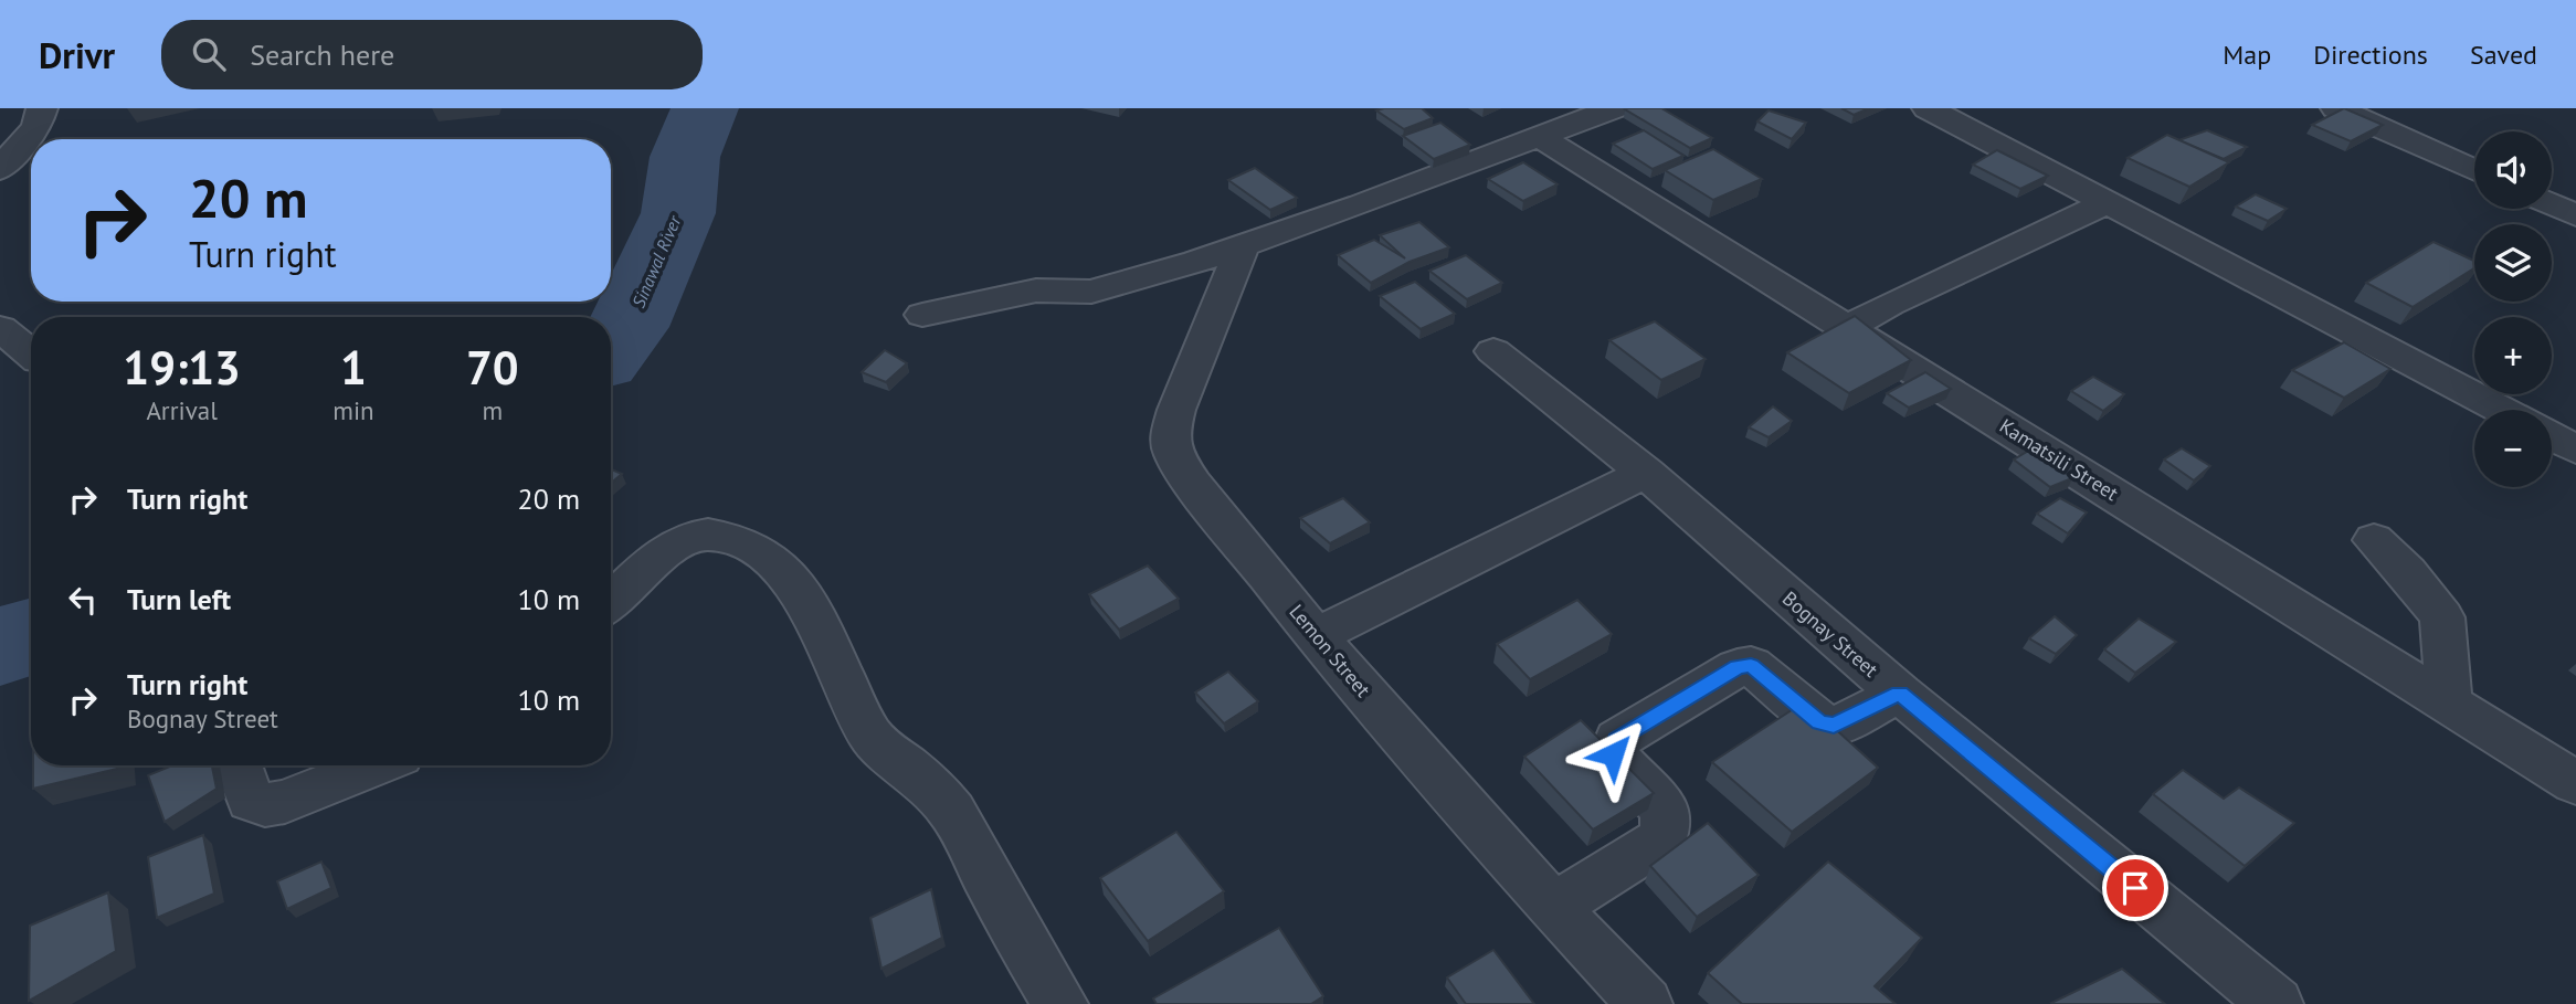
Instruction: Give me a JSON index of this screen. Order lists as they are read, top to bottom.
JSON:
{
  "streets": {
    "street": ["Kamatsili Street", "Bognay Street", "Lemon Street"]
  },
  "water": ["Sinawal River"],
  "page": {
    "header": "Drivr",
    "search": "Search here",
    "nav": ["Map", "Directions", "Saved"],
    "map_buttons": ["+", "−"],
    "turn": ["20 m", "Turn right"],
    "eta": [
      "19:13",
      "Arrival",
      "1",
      "min",
      "70",
      "m"
    ],
    "list": [
      {
        "name": "Turn right",
        "value": "20 m"
      },
      {
        "name": "Turn left",
        "value": "10 m"
      },
      {
        "name": "Turn right",
        "note": "Bognay Street",
        "value": "10 m"
      }
    ]
  }
}
